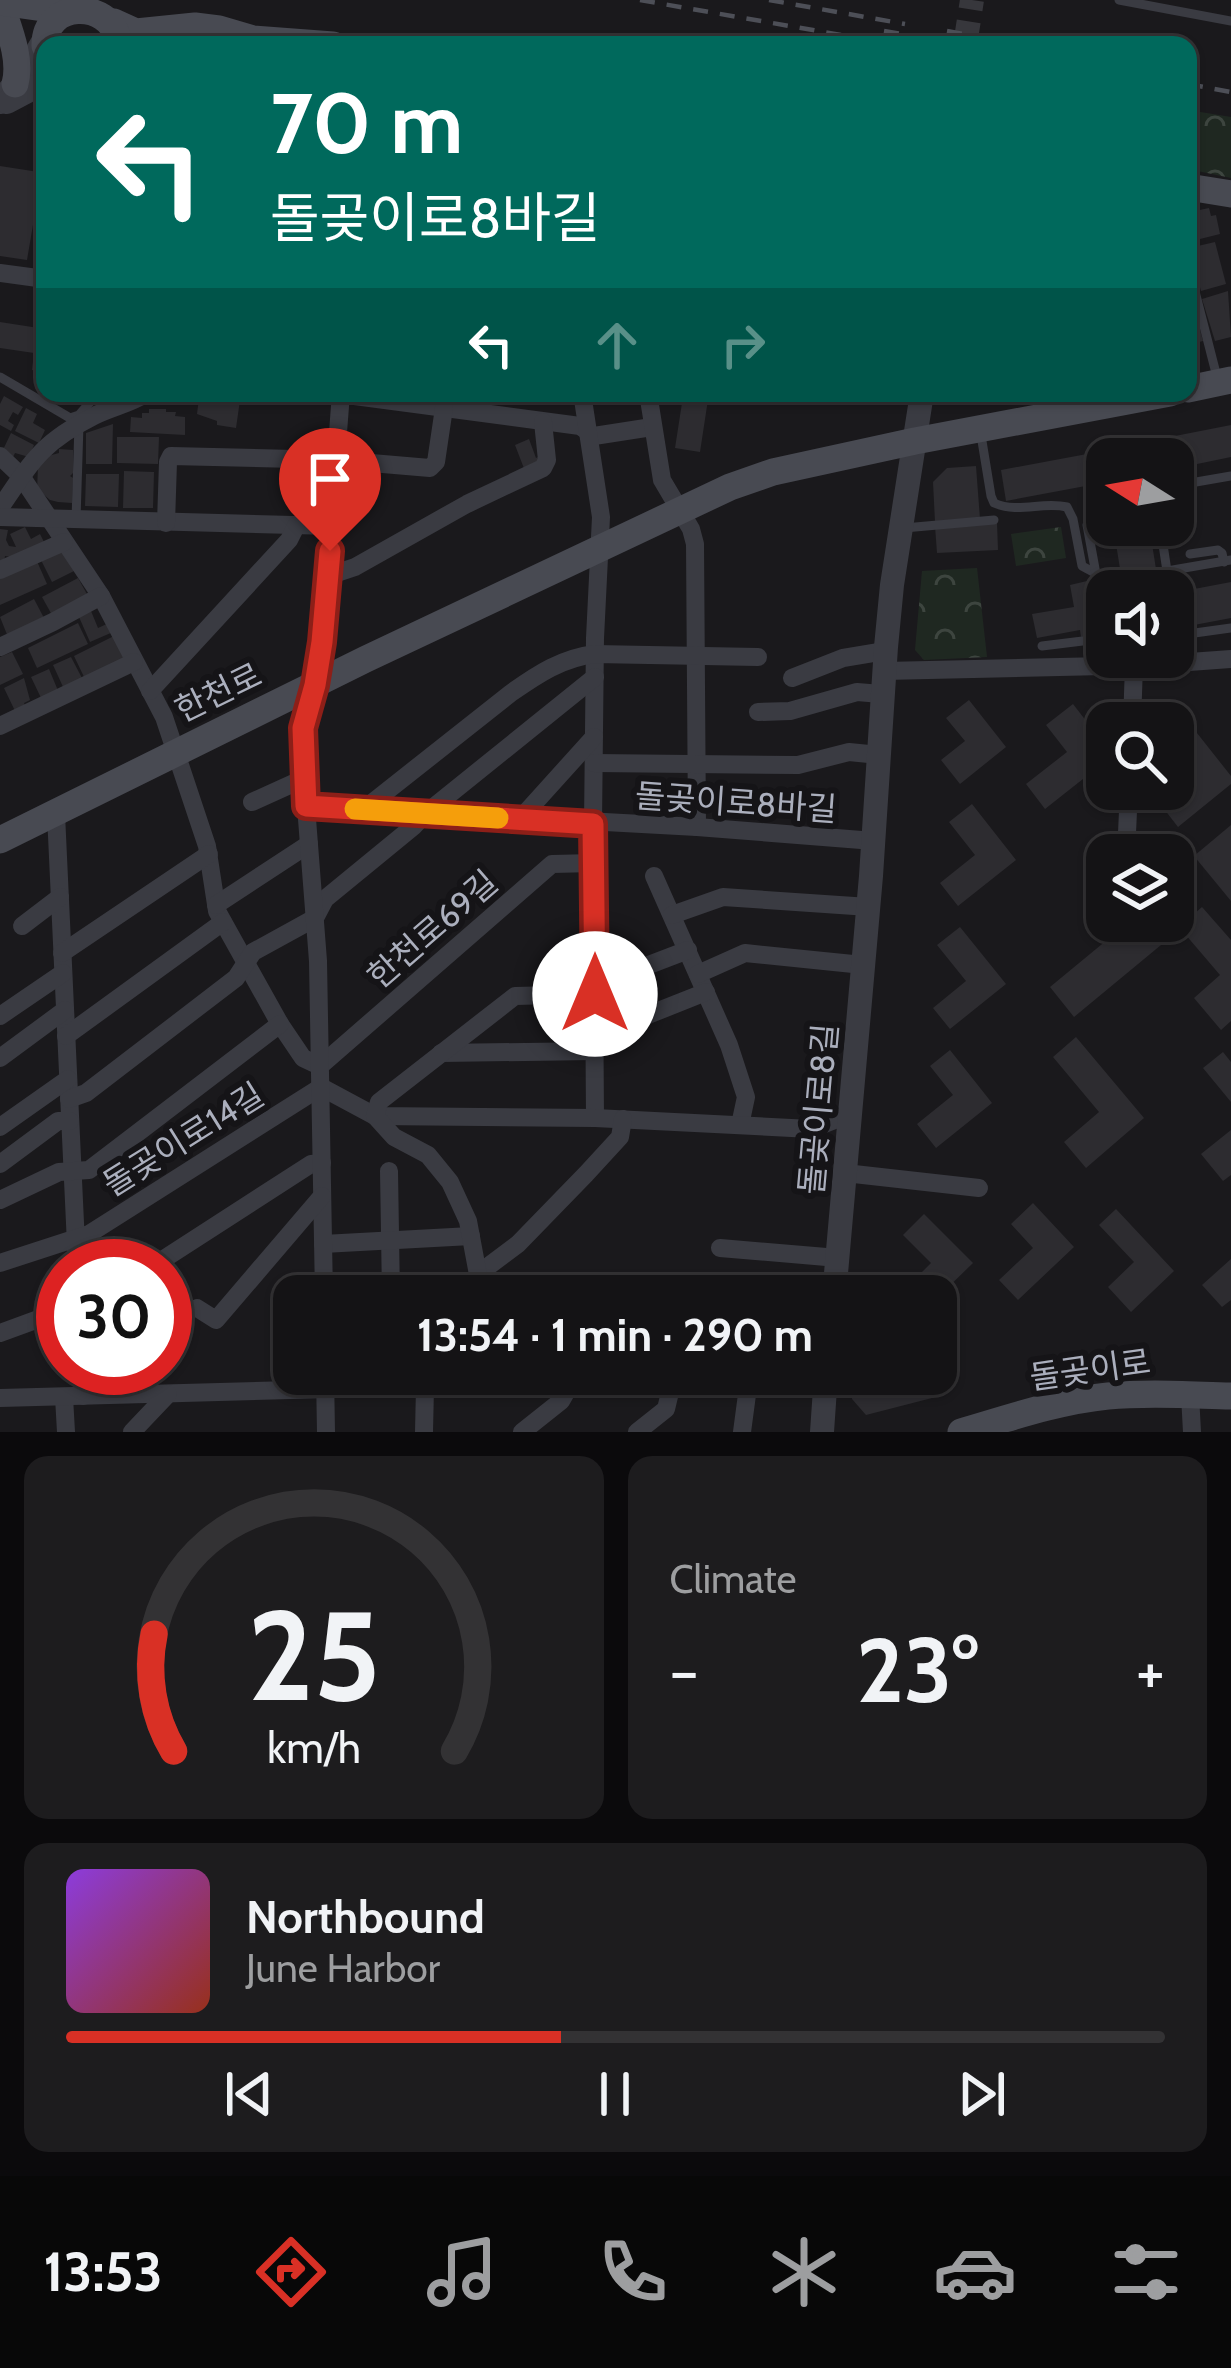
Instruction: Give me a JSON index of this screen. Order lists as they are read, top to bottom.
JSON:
{
  "streets": {
    "main road": ["한천로", "돌곶이로"],
    "street": [
      "돌곶이로8바길",
      "한천로69길",
      "돌곶이로8길",
      "돌곶이로14길"
    ]
  },
  "crossings": [
    ["한천로", "돌곶이로8길"],
    ["돌곶이로8바길", "돌곶이로8길"]
  ],
  "north": "left",
  "page": {
    "turn": ["70 m", "돌곶이로8바길"],
    "limit": "30",
    "trip": "13:54 · 1 min · 290 m",
    "tile": "Climate",
    "heat": ["−", "23°", "+"],
    "song": ["Northbound", "June Harbor"],
    "tabs": "13:53",
    "gauge": ["25", "km/h"]
  }
}
